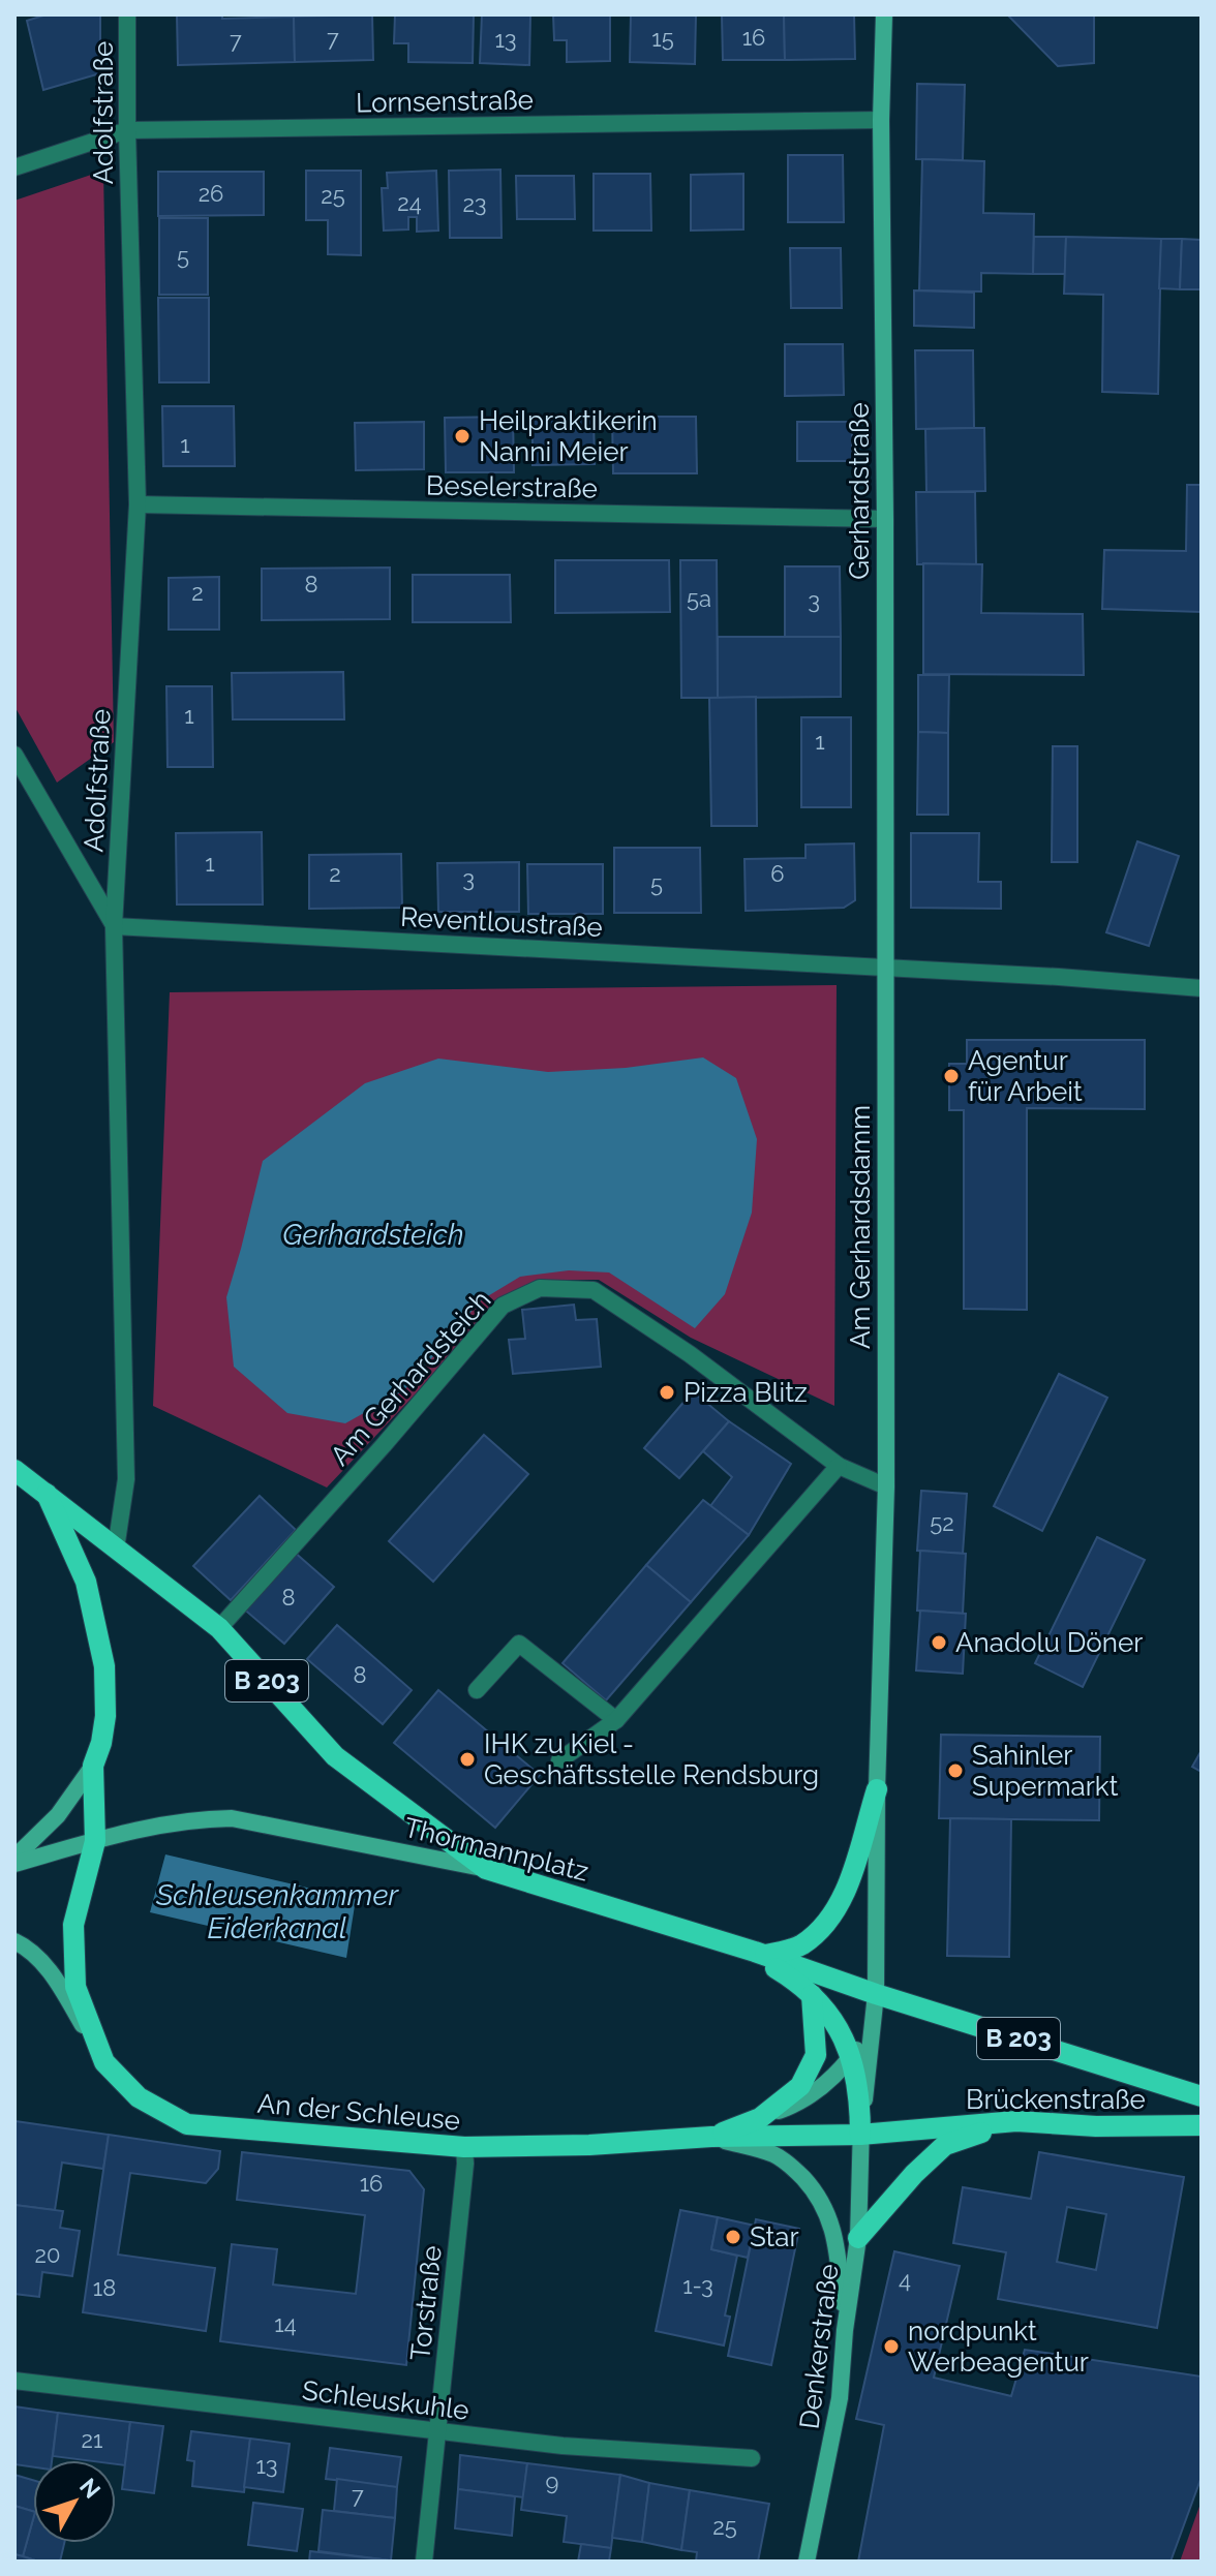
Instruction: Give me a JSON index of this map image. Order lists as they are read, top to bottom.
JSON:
{
  "streets": {
    "main road": [
      "Gerhardstraße",
      "Am Gerhardsdamm",
      "B 203",
      "Thormannplatz",
      "Brückenstraße",
      "An der Schleuse",
      "Denkerstraße"
    ],
    "street": [
      "Lornsenstraße",
      "Adolfstraße",
      "Beselerstraße",
      "Reventloustraße",
      "Am Gerhardsteich",
      "Torstraße",
      "Schleuskuhle"
    ]
  },
  "crossings": [
    ["Lornsenstraße", "Adolfstraße"],
    ["Lornsenstraße", "Gerhardstraße"],
    ["Adolfstraße", "Beselerstraße"],
    ["Adolfstraße", "Reventloustraße"],
    ["Adolfstraße", "B 203"],
    ["Beselerstraße", "Gerhardstraße"],
    ["Gerhardstraße", "Reventloustraße"],
    ["Gerhardstraße", "Am Gerhardsdamm"],
    ["Reventloustraße", "Am Gerhardsdamm"],
    ["Am Gerhardsdamm", "Am Gerhardsteich"],
    ["Am Gerhardsteich", "B 203"],
    ["B 203", "Thormannplatz"],
    ["B 203", "An der Schleuse"],
    ["Thormannplatz", "Brückenstraße"],
    ["Thormannplatz", "An der Schleuse"],
    ["Brückenstraße", "An der Schleuse"],
    ["Brückenstraße", "Denkerstraße"],
    ["An der Schleuse", "Torstraße"],
    ["An der Schleuse", "Denkerstraße"],
    ["Torstraße", "Schleuskuhle"]
  ],
  "water": ["Gerhardsteich", "Schleusenkammer Eiderkanal"],
  "places": [
    "Heilpraktikerin Nanni Meier",
    "Agentur für Arbeit",
    "Pizza Blitz",
    "Anadolu Döner",
    "IHK zu Kiel - Geschäftsstelle Rendsburg",
    "Sahinler Supermarkt",
    "Star",
    "nordpunkt Werbeagentur"
  ],
  "house_numbers": [
    "16",
    "7",
    "15",
    "13",
    "7",
    "26",
    "25",
    "24",
    "23",
    "5",
    "1",
    "8",
    "2",
    "5a",
    "3",
    "1",
    "1",
    "1",
    "2",
    "6",
    "3",
    "5",
    "52",
    "8",
    "8",
    "16",
    "20",
    "4",
    "1-3",
    "18",
    "14",
    "21",
    "13",
    "9",
    "7",
    "25"
  ],
  "north": "top right"
}
